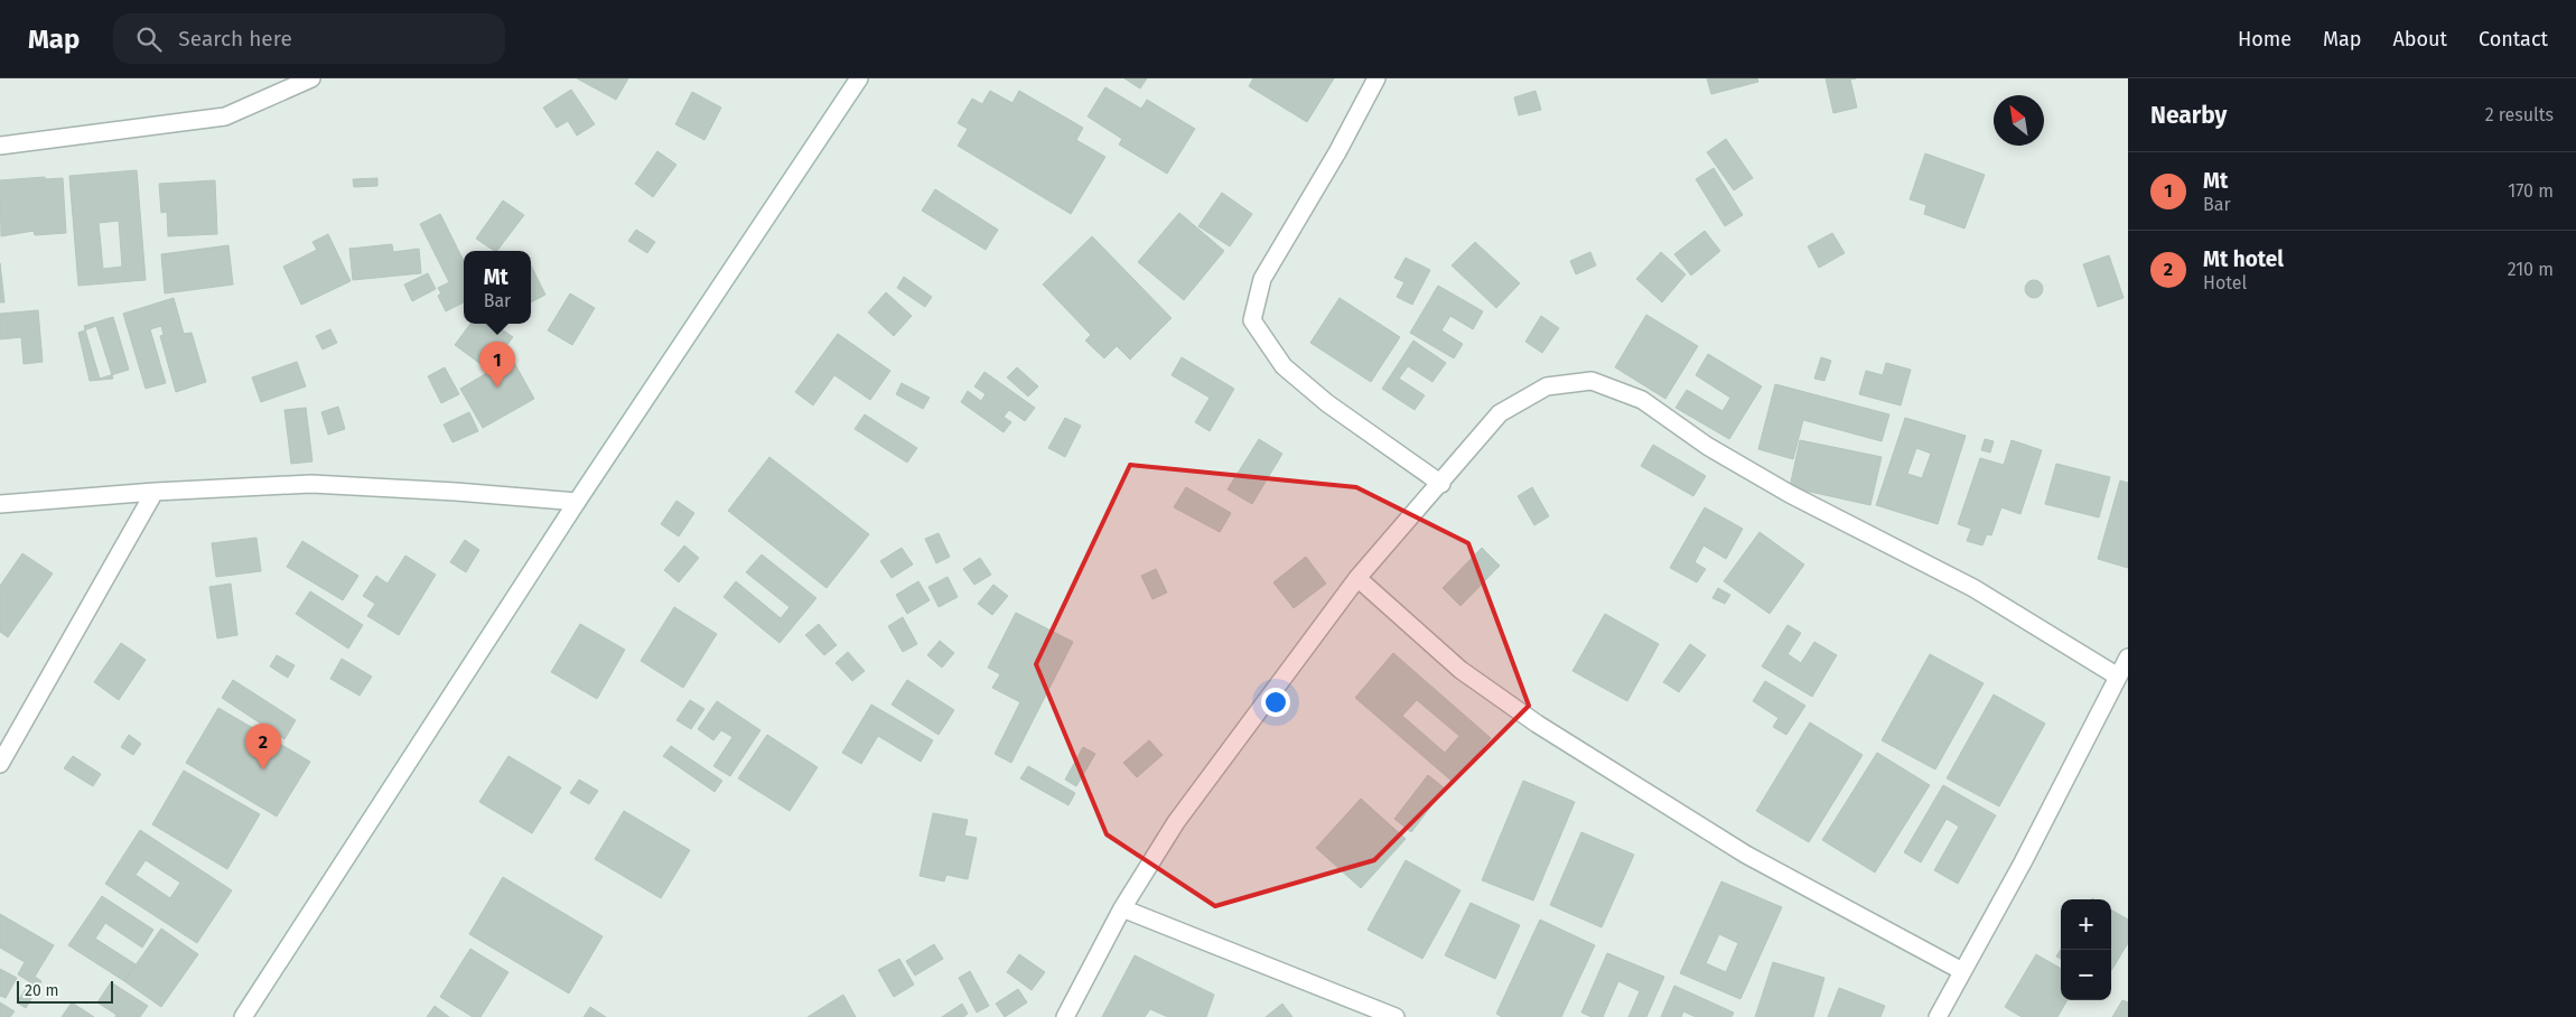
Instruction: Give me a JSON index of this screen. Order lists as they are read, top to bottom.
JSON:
{
  "scale_bar": "20 m",
  "north": "top left",
  "page": {
    "header": "Map",
    "search": "Search here",
    "nav": [
      "Home",
      "Map",
      "About",
      "Contact"
    ],
    "heading": ["Nearby", "2 results"],
    "list": [
      {
        "mark": "1",
        "name": "Mt",
        "note": "Bar",
        "value": "170 m"
      },
      {
        "mark": "2",
        "name": "Mt hotel",
        "note": "Hotel",
        "value": "210 m"
      }
    ],
    "popup": ["Mt", "Bar"],
    "pins": ["1", "2"],
    "map_buttons": ["+", "−"],
    "scale": "20 m"
  }
}
